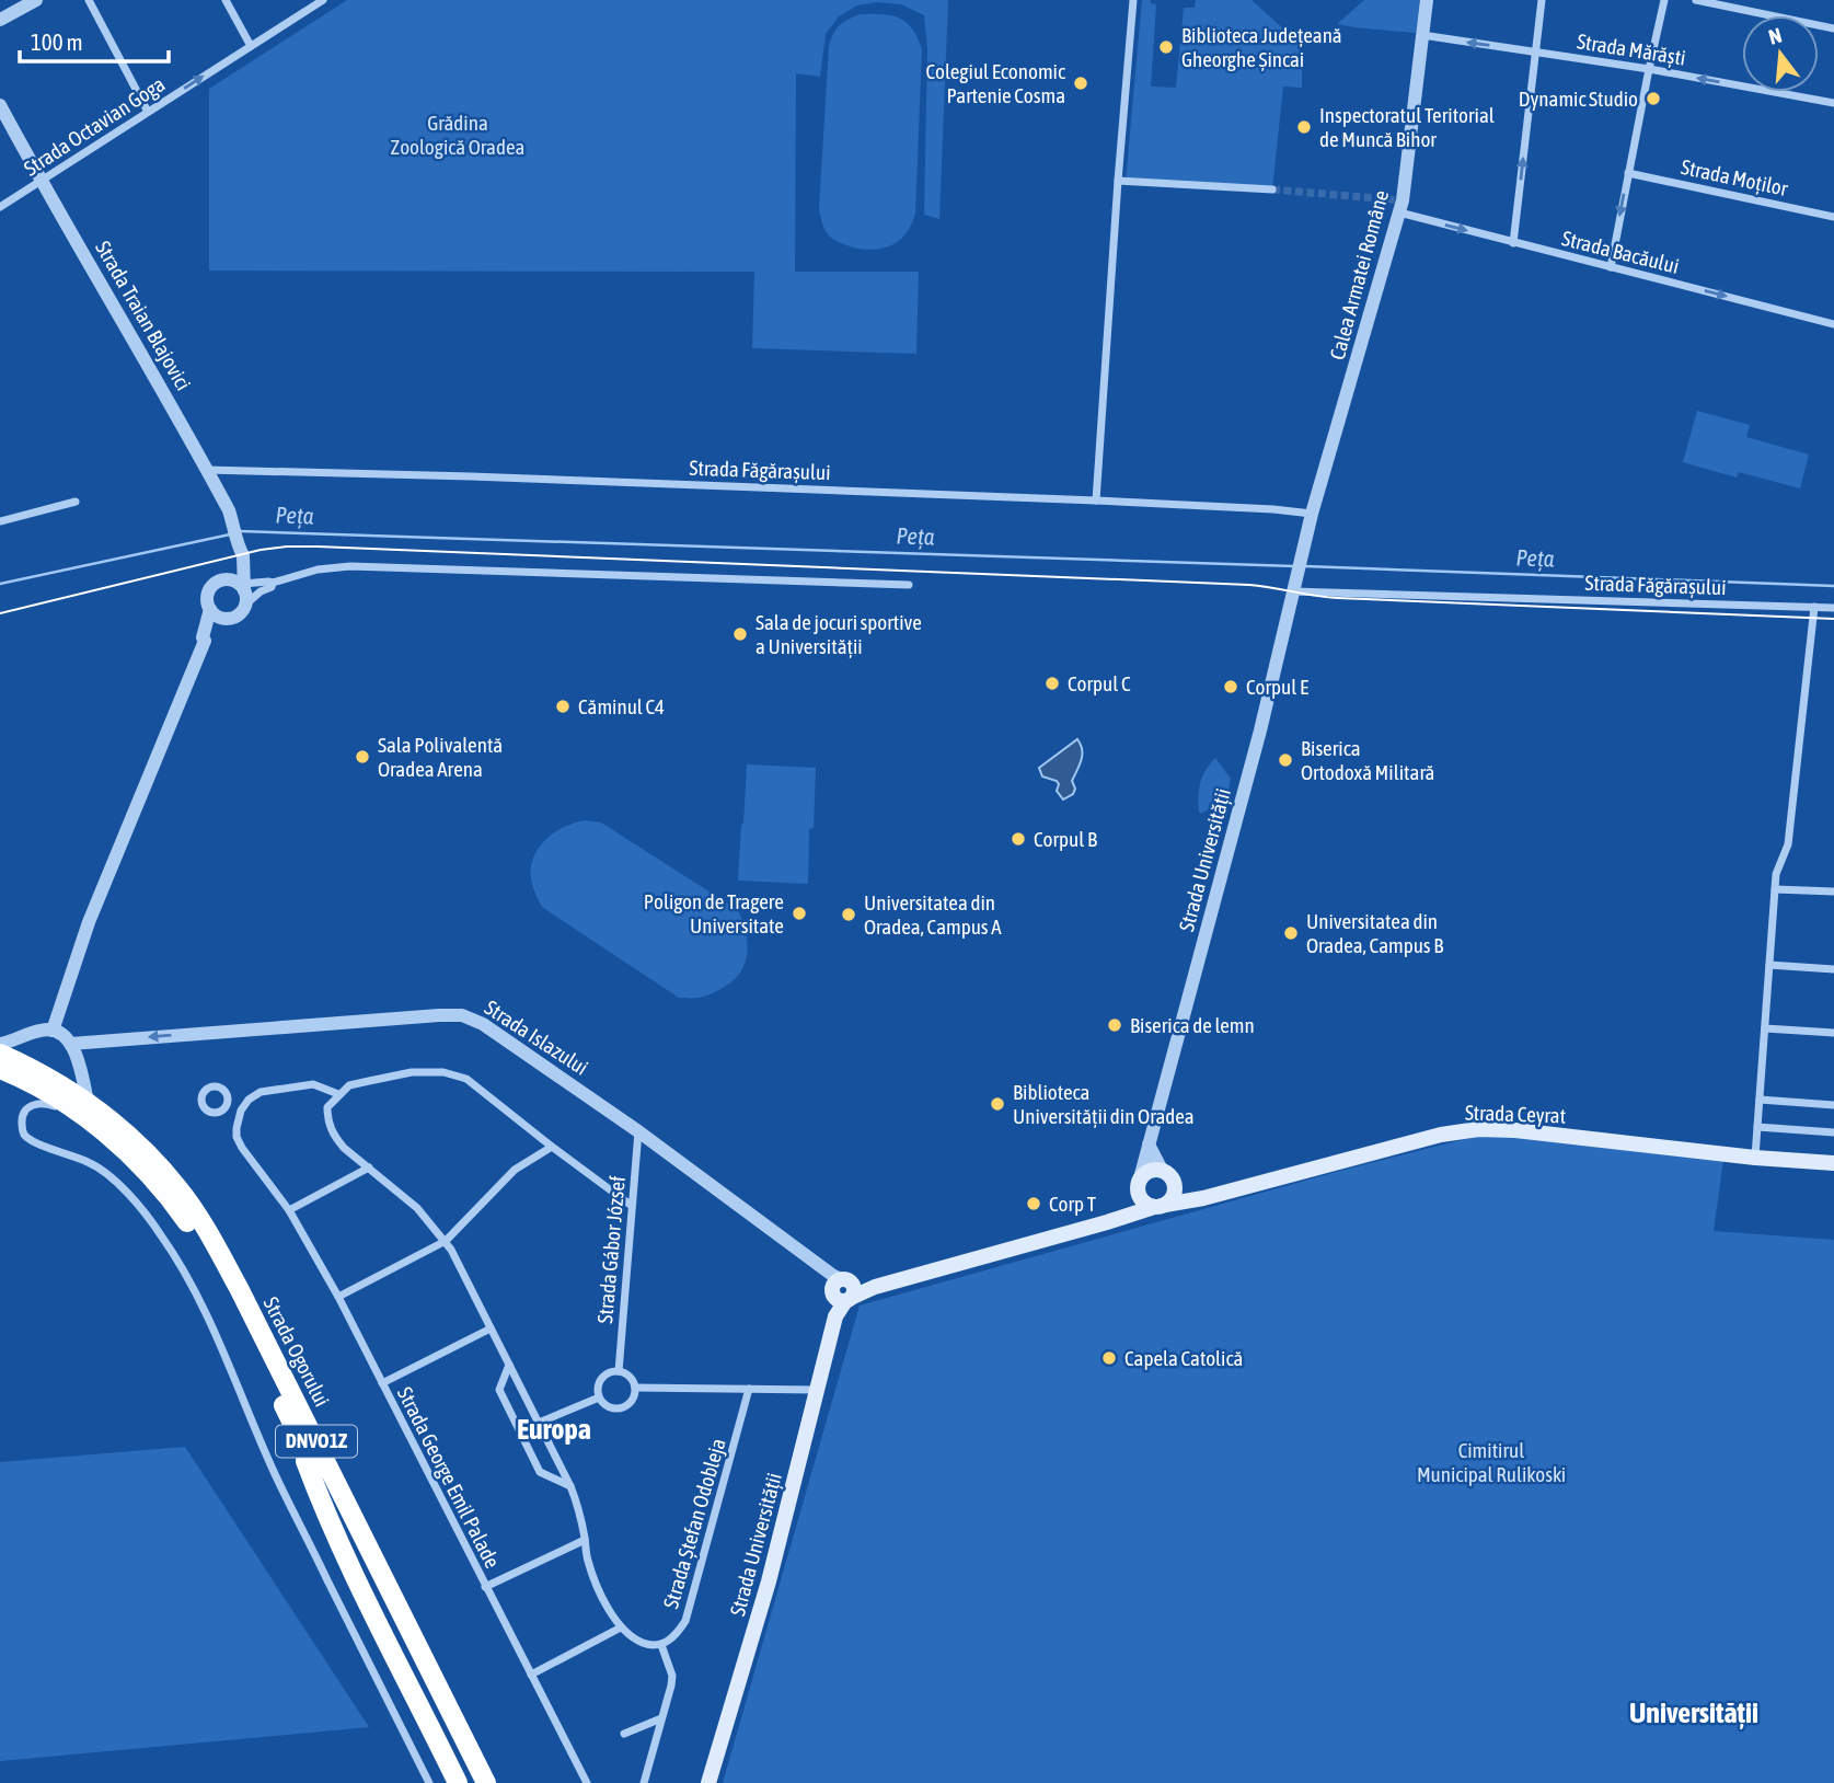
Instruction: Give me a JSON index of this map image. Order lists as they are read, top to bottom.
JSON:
{
  "streets": {
    "highway": ["Strada Ogorului", "DNVO1Z"],
    "main road": ["Strada Universității", "Strada Ceyrat"],
    "street": [
      "Strada Mărăști",
      "Strada Octavian Goga",
      "Strada Moților",
      "Strada Bacăului",
      "Calea Armatei Române",
      "Strada Traian Blajovici",
      "Strada Făgărașului",
      "Strada Islazului",
      "Strada Gábor József",
      "Strada George Emil Palade",
      "Strada Ștefan Odobleja"
    ]
  },
  "crossings": [
    ["Strada Mărăști", "Calea Armatei Române"],
    ["Strada Octavian Goga", "Strada Traian Blajovici"],
    ["Strada Bacăului", "Calea Armatei Române"],
    ["Calea Armatei Române", "Strada Făgărașului"],
    ["Calea Armatei Române", "Strada Universității"],
    ["Strada Traian Blajovici", "Strada Făgărașului"],
    ["Strada Făgărașului", "Strada Universității"],
    ["Strada Universității", "Strada Islazului"],
    ["Strada Universității", "Strada Ceyrat"],
    ["Strada Islazului", "Strada Gábor József"]
  ],
  "one_way": ["Strada Mărăști", "Strada Bacăului"],
  "districts": ["Europa", "Universității"],
  "water": ["Peța"],
  "parks": ["Grădina Zoologică Oradea", "Cimitirul Municipal Rulikoski"],
  "places": [
    "Biblioteca Județeană Gheorghe Șincai",
    "Colegiul Economic Partenie Cosma",
    "Dynamic Studio",
    "Inspectoratul Teritorial de Muncă Bihor",
    "Sala de jocuri sportive a Universității",
    "Corpul C",
    "Corpul E",
    "Căminul C4",
    "Sala Polivalentă Oradea Arena",
    "Biserica Ortodoxă Militară",
    "Corpul B",
    "Poligon de Tragere Universitate",
    "Universitatea din Oradea, Campus A",
    "Universitatea din Oradea, Campus B",
    "Biserica de lemn",
    "Biblioteca Universității din Oradea",
    "Corp T",
    "Capela Catolică"
  ],
  "scale_bar": "100 m",
  "north": "top"
}
